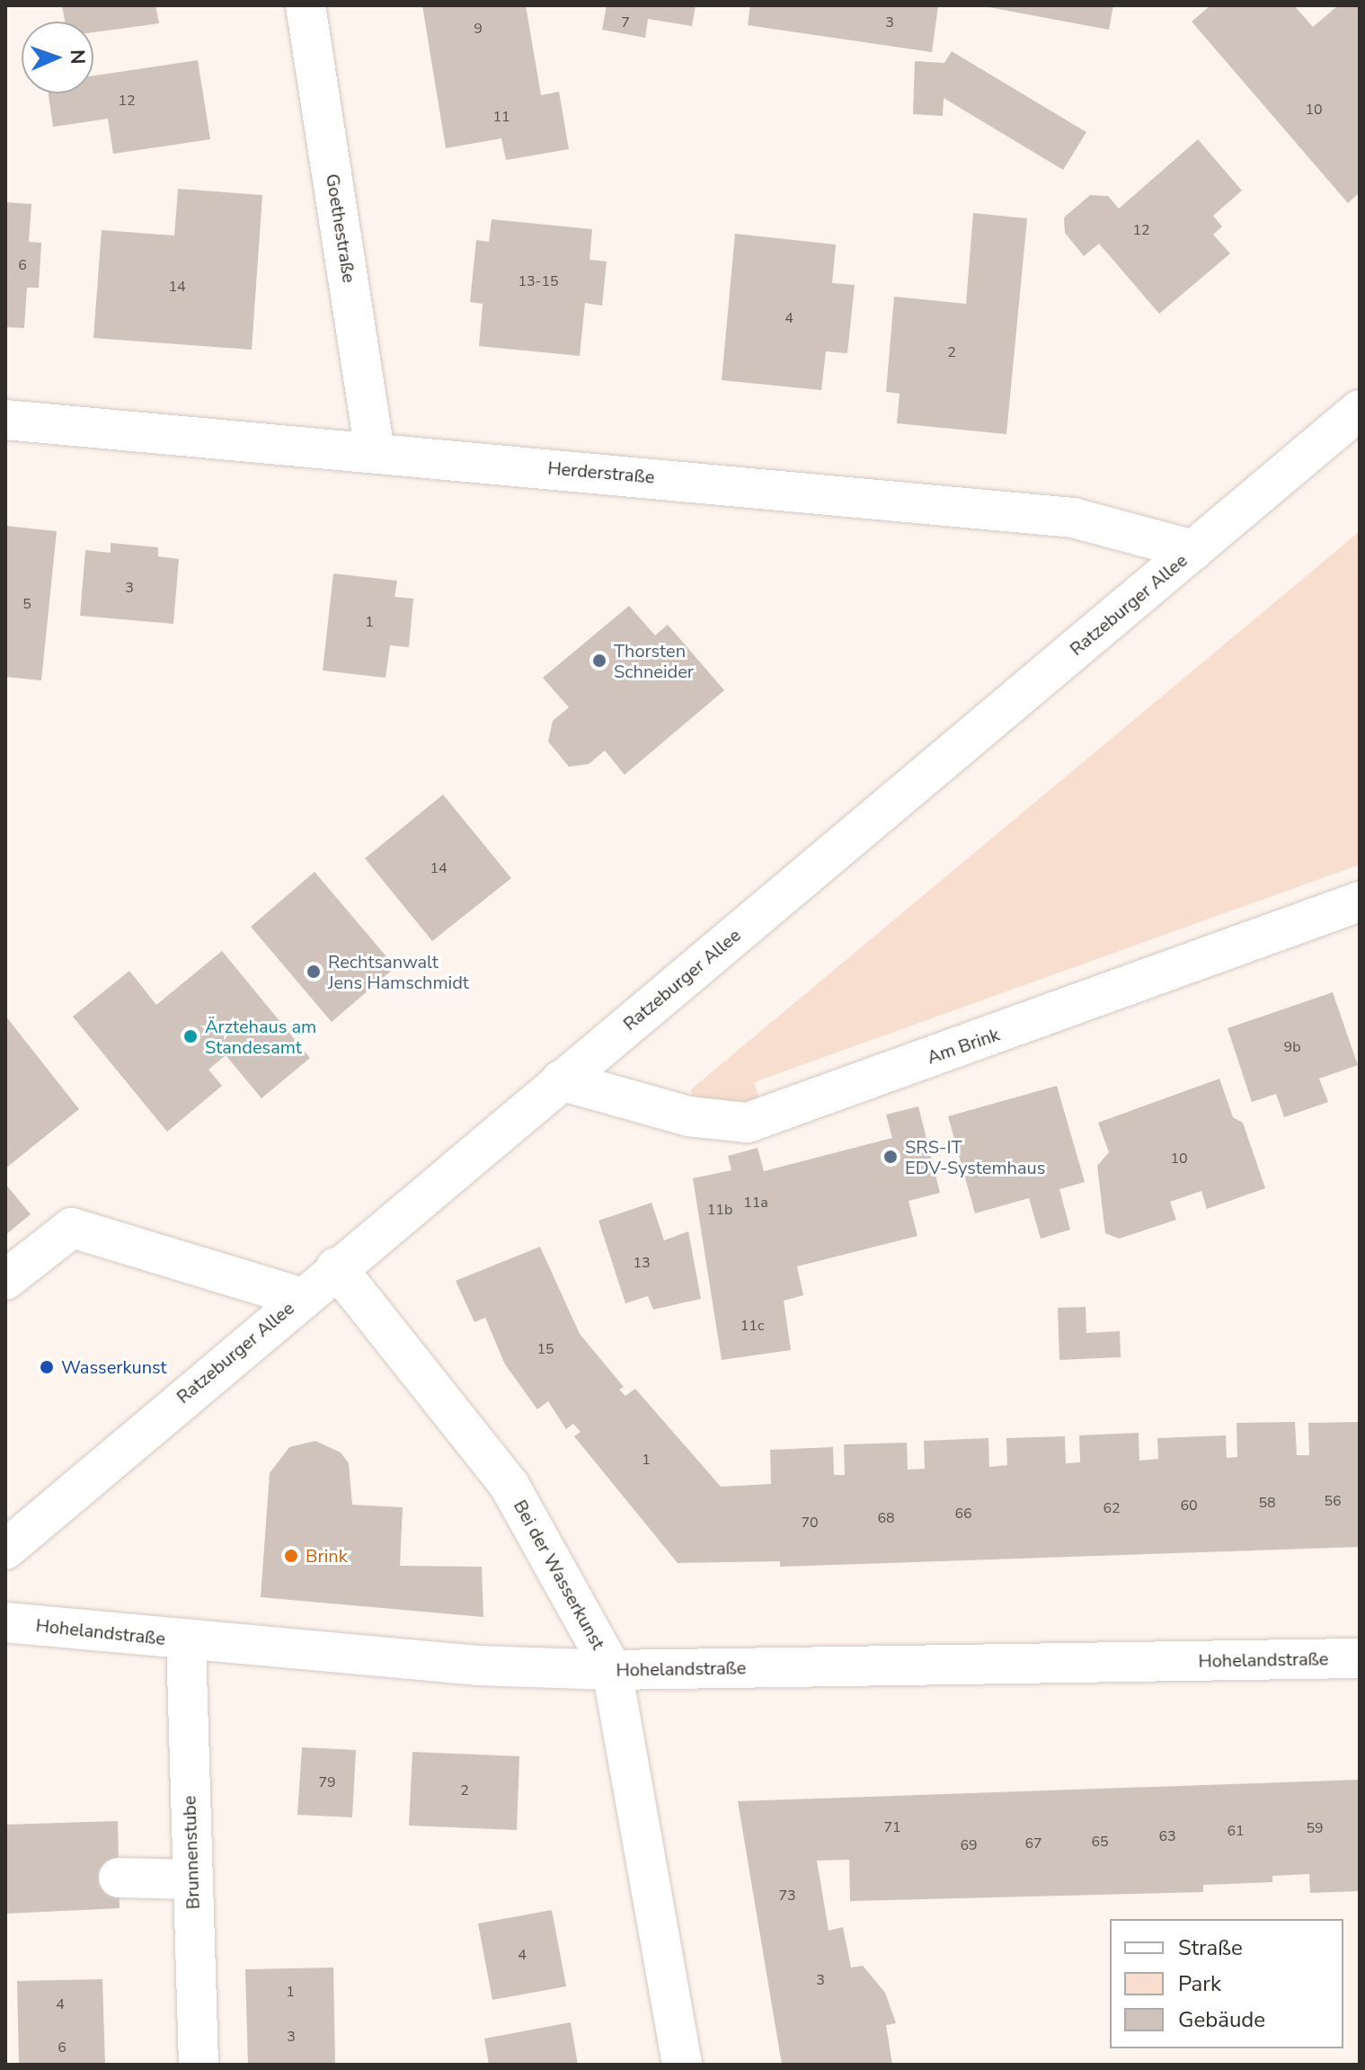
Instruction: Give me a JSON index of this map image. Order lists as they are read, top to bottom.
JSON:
{
  "streets": {
    "street": [
      "Goethestraße",
      "Herderstraße",
      "Ratzeburger Allee",
      "Am Brink",
      "Bei der Wasserkunst",
      "Hohelandstraße",
      "Brunnenstube"
    ]
  },
  "crossings": [
    ["Goethestraße", "Herderstraße"],
    ["Herderstraße", "Ratzeburger Allee"],
    ["Ratzeburger Allee", "Am Brink"],
    ["Ratzeburger Allee", "Bei der Wasserkunst"],
    ["Bei der Wasserkunst", "Hohelandstraße"],
    ["Hohelandstraße", "Brunnenstube"]
  ],
  "places": [
    "Thorsten Schneider",
    "Rechtsanwalt Jens Hamschmidt",
    "Ärztehaus am Standesamt",
    "SRS-IT EDV-Systemhaus",
    "Wasserkunst",
    "Brink"
  ],
  "house_numbers": [
    "7",
    "3",
    "9",
    "12",
    "10",
    "11",
    "12",
    "6",
    "13-15",
    "14",
    "4",
    "2",
    "3",
    "5",
    "1",
    "14",
    "9b",
    "10",
    "11a",
    "11b",
    "13",
    "11c",
    "15",
    "1",
    "56",
    "58",
    "60",
    "62",
    "66",
    "68",
    "70",
    "79",
    "2",
    "71",
    "59",
    "61",
    "63",
    "65",
    "67",
    "69",
    "73",
    "4",
    "3",
    "1",
    "4",
    "3",
    "6"
  ],
  "legend": ["Straße", "Park", "Gebäude"],
  "north": "right"
}
